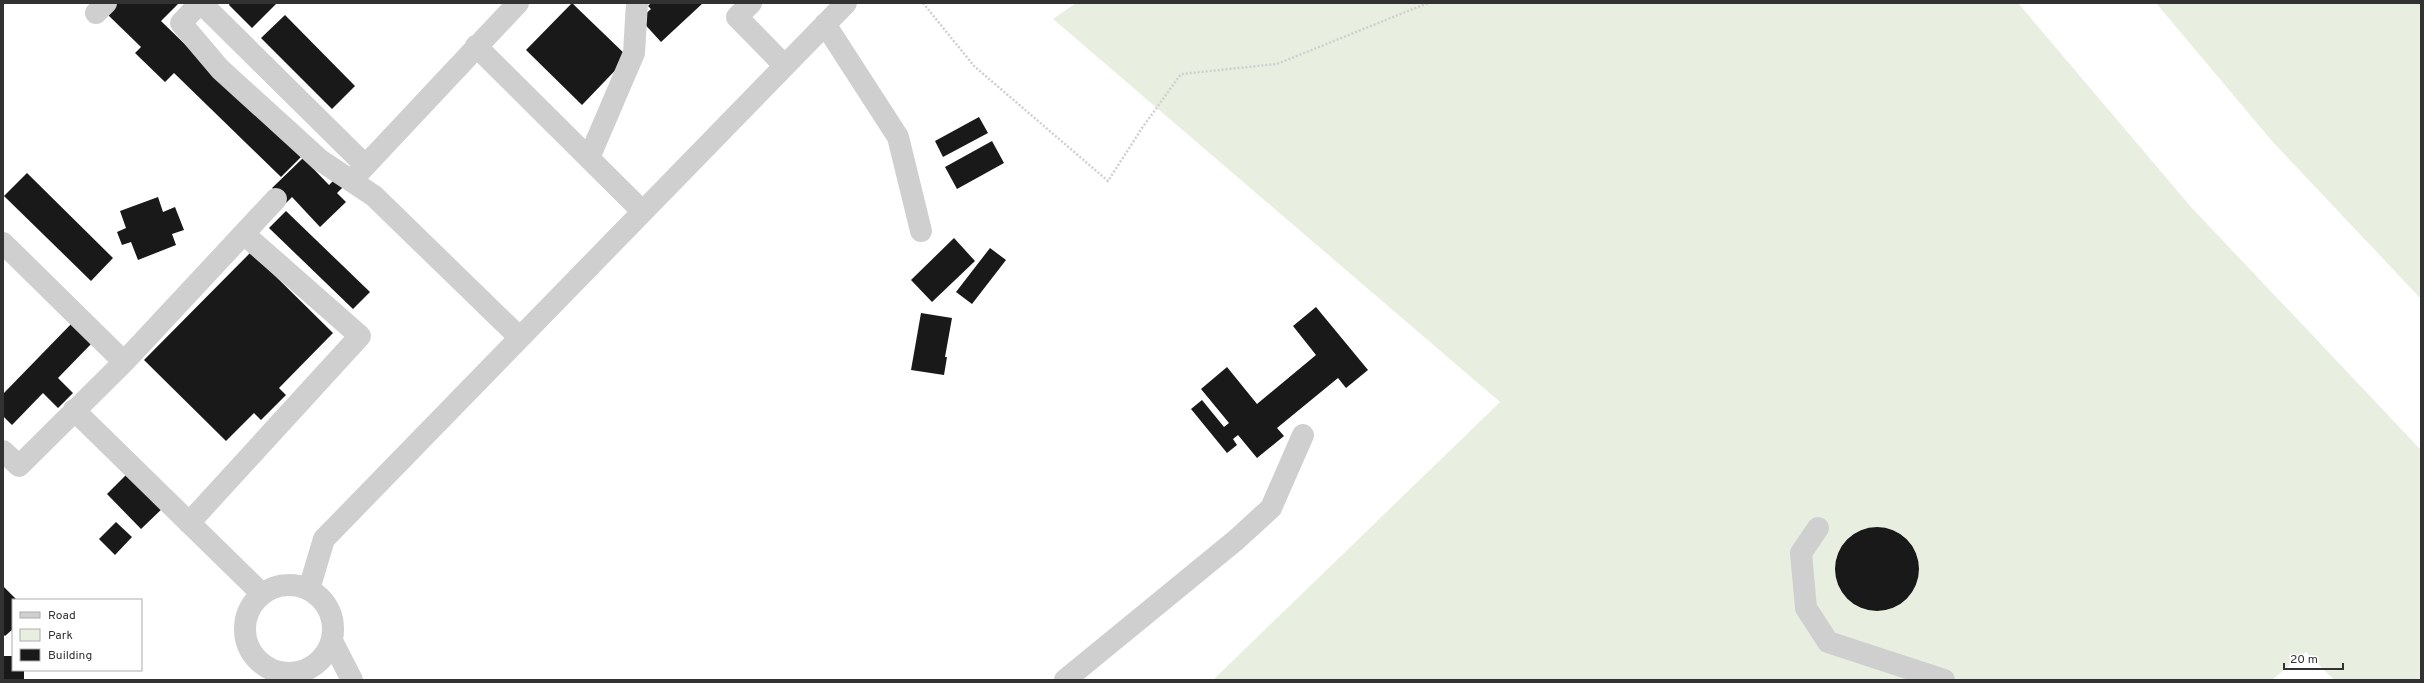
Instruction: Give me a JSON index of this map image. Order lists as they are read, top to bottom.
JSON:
{
  "legend": ["Road", "Park", "Building"],
  "scale_bar": "20 m"
}
